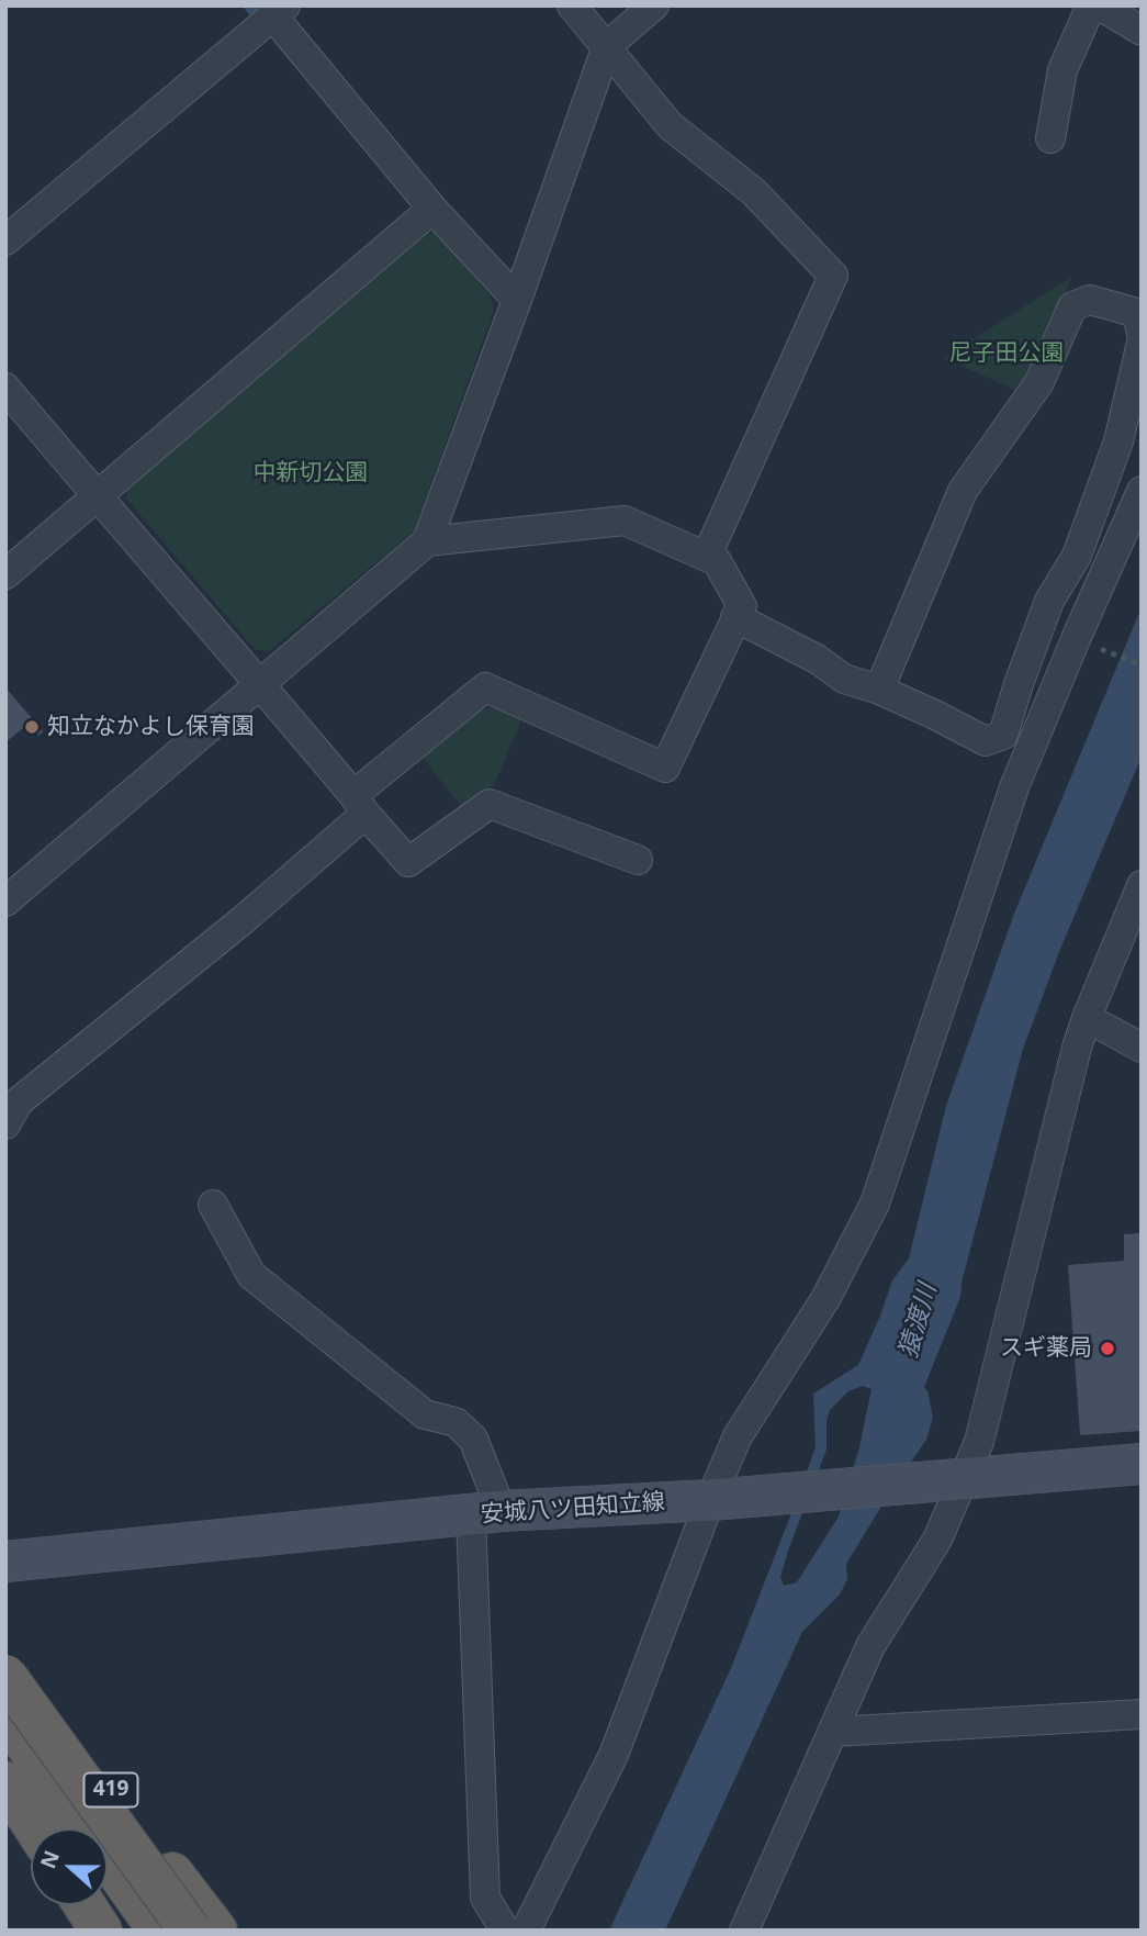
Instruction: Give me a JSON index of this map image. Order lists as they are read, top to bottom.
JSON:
{
  "streets": {
    "highway": ["419"],
    "main road": ["安城八ツ田知立線"]
  },
  "water": ["猿渡川"],
  "parks": ["尼子田公園", "中新切公園"],
  "places": ["知立なかよし保育園", "スギ薬局"],
  "north": "left"
}
